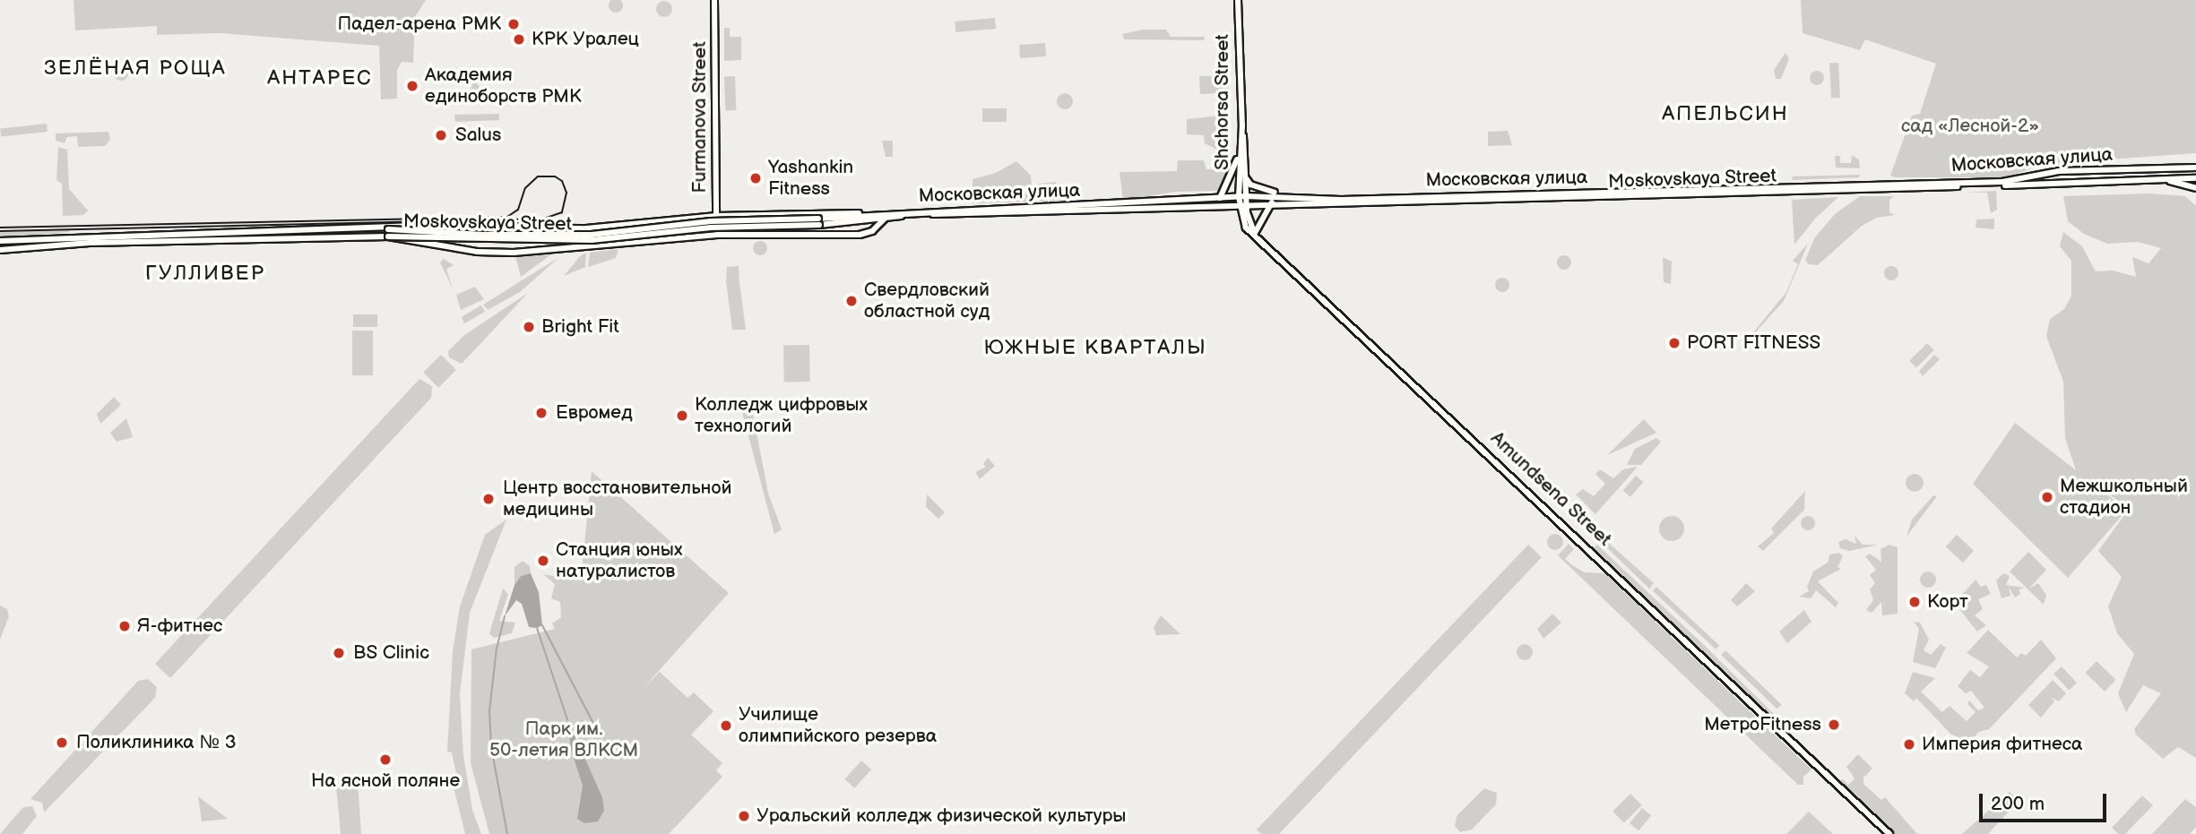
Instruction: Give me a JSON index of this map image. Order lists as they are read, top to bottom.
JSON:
{
  "streets": {
    "main road": [
      "Shchorsa Street",
      "Furmanova Street",
      "Московская улица",
      "Moskovskaya Street"
    ]
  },
  "crossings": [
    ["Shchorsa Street", "Московская улица"],
    ["Московская улица", "Moskovskaya Street"]
  ],
  "districts": [
    "ЗЕЛЁНАЯ РОЩА",
    "АНТАРЕС",
    "АПЕЛЬСИН",
    "ГУЛЛИВЕР",
    "ЮЖНЫЕ КВАРТАЛЫ"
  ],
  "parks": ["сад «Лесной-2»", "Парк им. 50-летия ВЛКСМ"],
  "places": [
    "Падел-арена РМК",
    "КРК Уралец",
    "Академия единоборств РМК",
    "Salus",
    "Yashankin Fitness",
    "Свердловский областной суд",
    "Bright Fit",
    "PORT FITNESS",
    "Евромед",
    "Колледж цифровых технологий",
    "Межшкольный стадион",
    "Центр восстановительной медицины",
    "Станция юных натуралистов",
    "Корт",
    "Я-фитнес",
    "BS Clinic",
    "МетроFitness",
    "Училище олимпийского резерва",
    "Поликлиника № 3",
    "Империя фитнеса",
    "На ясной поляне",
    "Уральский колледж физической культуры"
  ],
  "scale_bar": "200 m"
}
